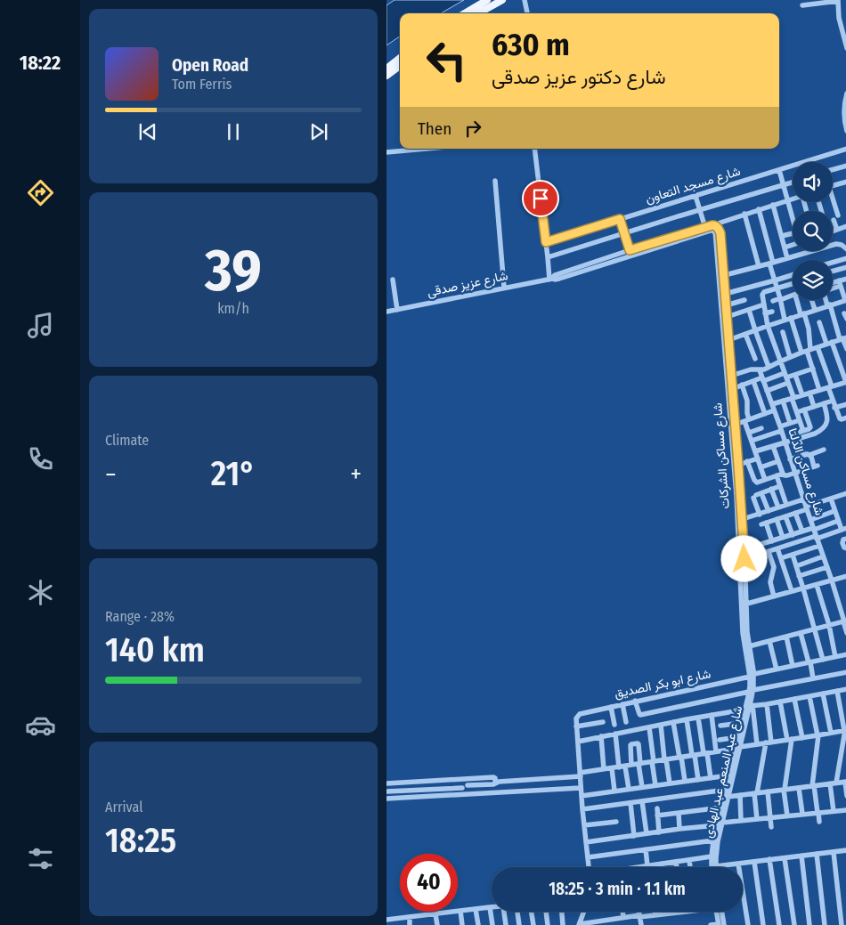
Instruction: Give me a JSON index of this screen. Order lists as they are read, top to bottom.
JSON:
{
  "streets": {
    "street": [
      "شارع مسجد التعاون",
      "شارع عزيز صدقى",
      "شارع مساكن الشركات",
      "شارع مساكن الدلتا",
      "شارع ابو بكر الصديق",
      "شارع عبد المنعم عبد الهادى"
    ]
  },
  "crossings": [
    ["شارع مساكن الشركات", "شارع ابو بكر الصديق"],
    ["شارع مساكن الشركات", "شارع عبد المنعم عبد الهادى"],
    ["شارع ابو بكر الصديق", "شارع عبد المنعم عبد الهادى"]
  ],
  "page": {
    "tabs": "18:22",
    "turn": ["630 m", "شارع دكتور عزيز صدقى"],
    "song": ["Open Road", "Tom Ferris"],
    "then": "Then",
    "tile": [
      ["39", "km/h"],
      "Climate",
      ["Range · 28%", "140 km"],
      ["Arrival", "18:25"]
    ],
    "heat": ["−", "21°", "+"],
    "limit": "40",
    "trip": "18:25 · 3 min · 1.1 km"
  }
}
